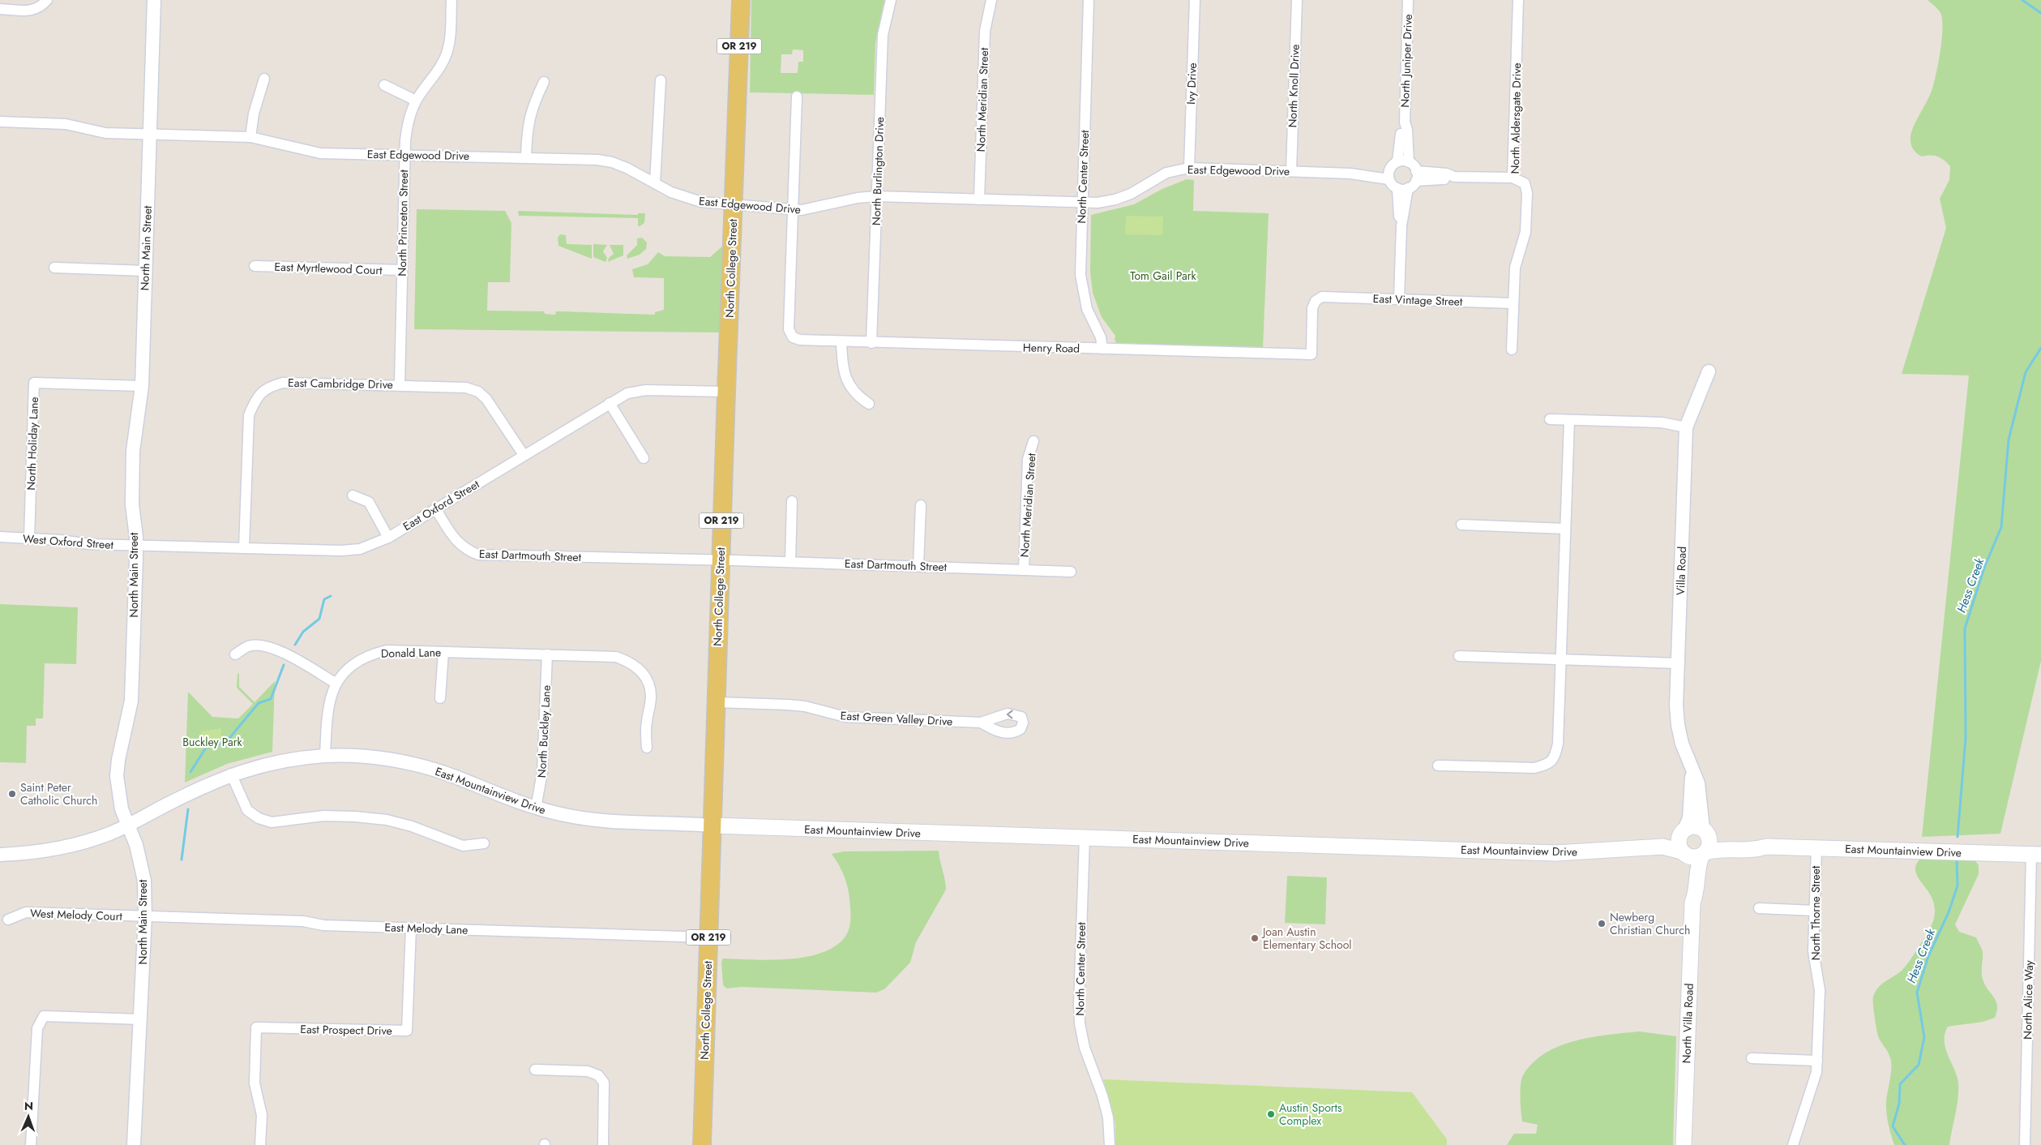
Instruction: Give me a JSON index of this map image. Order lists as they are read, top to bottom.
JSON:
{
  "streets": {
    "main road": [
      "OR 219",
      "North College Street",
      "East Mountainview Drive",
      "North Villa Road"
    ],
    "street": [
      "North Juniper Drive",
      "Ivy Drive",
      "North Knoll Drive",
      "North Meridian Street",
      "North Aldersgate Drive",
      "East Edgewood Drive",
      "North Burlington Drive",
      "North Center Street",
      "North Princeton Street",
      "North Main Street",
      "East Myrtlewood Court",
      "East Vintage Street",
      "Henry Road",
      "East Cambridge Drive",
      "North Holiday Lane",
      "East Oxford Street",
      "West Oxford Street",
      "East Dartmouth Street",
      "Villa Road",
      "Donald Lane",
      "East Green Valley Drive",
      "North Buckley Lane",
      "North Thorne Street",
      "West Melody Court",
      "East Melody Lane",
      "North Alice Way",
      "East Prospect Drive"
    ]
  },
  "crossings": [
    ["Ivy Drive", "East Edgewood Drive"],
    ["North Knoll Drive", "East Edgewood Drive"],
    ["North Meridian Street", "East Edgewood Drive"],
    ["North Meridian Street", "East Dartmouth Street"],
    ["North Aldersgate Drive", "East Vintage Street"],
    ["East Edgewood Drive", "North Burlington Drive"],
    ["East Edgewood Drive", "North Center Street"],
    ["East Edgewood Drive", "North Princeton Street"],
    ["East Edgewood Drive", "North Main Street"],
    ["East Edgewood Drive", "North College Street"],
    ["East Edgewood Drive", "Henry Road"],
    ["North Burlington Drive", "Henry Road"],
    ["North Center Street", "Henry Road"],
    ["North Center Street", "East Mountainview Drive"],
    ["North Princeton Street", "East Myrtlewood Court"],
    ["North Princeton Street", "East Cambridge Drive"],
    ["North Main Street", "North Holiday Lane"],
    ["North Main Street", "East Oxford Street"],
    ["North Main Street", "West Oxford Street"],
    ["North Main Street", "East Mountainview Drive"],
    ["North Main Street", "West Melody Court"],
    ["North Main Street", "East Melody Lane"],
    ["North College Street", "East Oxford Street"],
    ["North College Street", "East Dartmouth Street"],
    ["North College Street", "East Green Valley Drive"],
    ["North College Street", "East Mountainview Drive"],
    ["North College Street", "East Melody Lane"],
    ["East Vintage Street", "Henry Road"],
    ["East Cambridge Drive", "East Oxford Street"],
    ["North Holiday Lane", "West Oxford Street"],
    ["East Oxford Street", "West Oxford Street"],
    ["East Oxford Street", "East Dartmouth Street"],
    ["Villa Road", "East Mountainview Drive"],
    ["Villa Road", "North Villa Road"],
    ["Donald Lane", "North Buckley Lane"],
    ["Donald Lane", "East Mountainview Drive"],
    ["North Buckley Lane", "East Mountainview Drive"],
    ["East Mountainview Drive", "North Thorne Street"],
    ["East Mountainview Drive", "North Alice Way"],
    ["East Mountainview Drive", "North Villa Road"],
    ["West Melody Court", "East Melody Lane"],
    ["East Melody Lane", "East Prospect Drive"]
  ],
  "water": ["Hess Creek"],
  "parks": ["Tom Gail Park", "Buckley Park"],
  "places": [
    "Saint Peter Catholic Church",
    "Newberg Christian Church",
    "Joan Austin Elementary School",
    "Austin Sports Complex"
  ],
  "north": "top"
}
